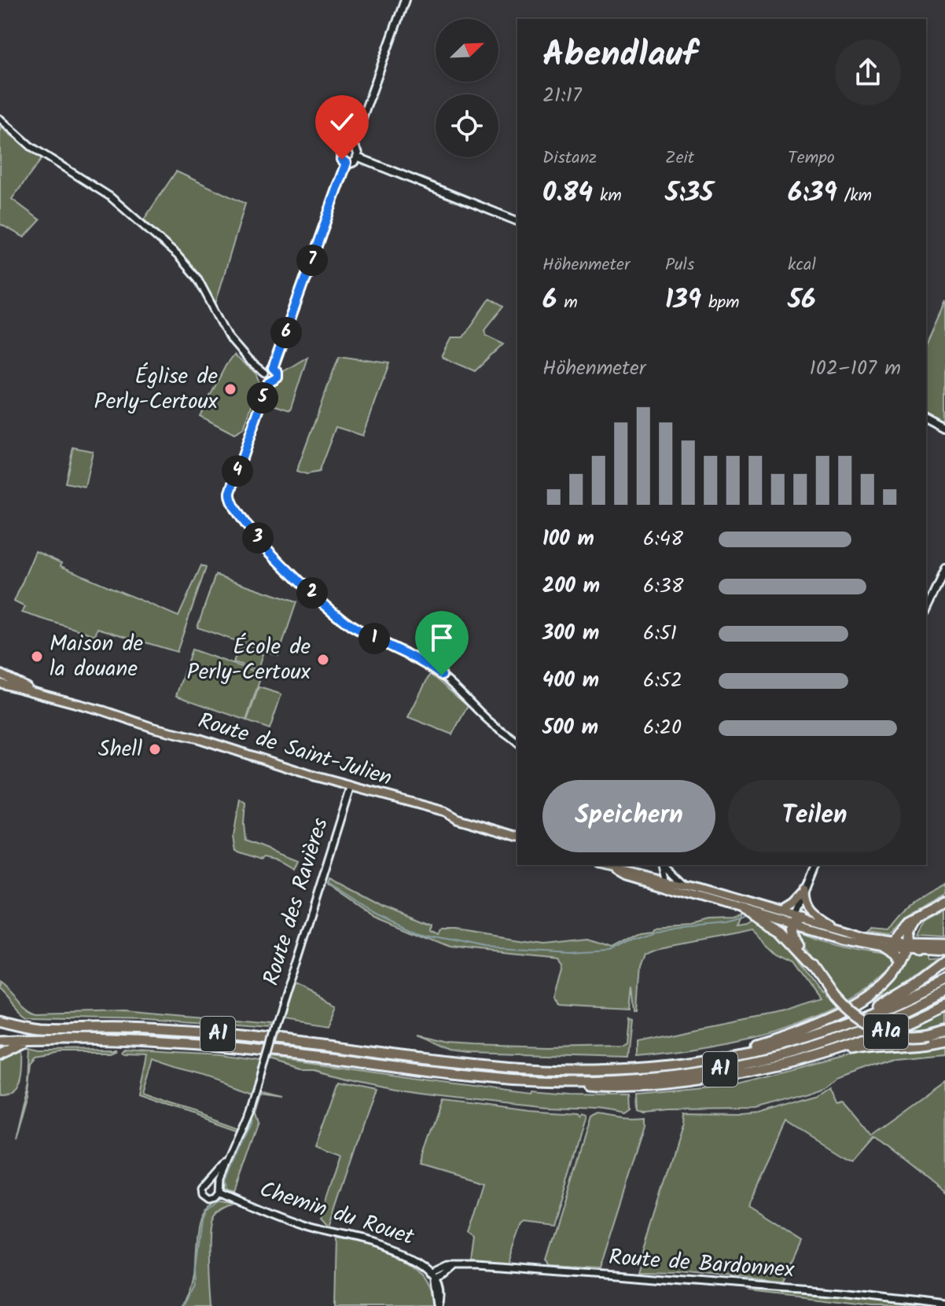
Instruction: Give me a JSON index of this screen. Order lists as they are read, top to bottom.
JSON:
{
  "streets": {
    "highway": ["A1a", "A1"],
    "main road": ["Route de Saint-Julien"],
    "street": ["Route des Ravières", "Chemin du Rouet", "Route de Bardonnex"]
  },
  "crossings": [
    ["Route de Saint-Julien", "Route des Ravières"],
    ["A1a", "A1"],
    ["Chemin du Rouet", "Route de Bardonnex"]
  ],
  "places": [
    "Église de Perly-Certoux",
    "Maison de la douane",
    "École de Perly-Certoux",
    "Shell"
  ],
  "north": "top right",
  "page": {
    "heading": ["Abendlauf", "21:17"],
    "stats": [
      ["Distanz", "0.84 km"],
      ["Zeit", "5:35"],
      ["Tempo", "6:39 /km"],
      ["Höhenmeter", "6 m"],
      ["Puls", "139 bpm"],
      ["kcal", "56"]
    ],
    "pins": [
      "7",
      "6",
      "5",
      "4",
      "3",
      "2",
      "1"
    ],
    "chart": ["Höhenmeter", "102–107 m"],
    "list": [
      {
        "name": "100 m",
        "note": "6:48"
      },
      {
        "name": "200 m",
        "note": "6:38"
      },
      {
        "name": "300 m",
        "note": "6:51"
      },
      {
        "name": "400 m",
        "note": "6:52"
      },
      {
        "name": "500 m",
        "note": "6:20"
      }
    ],
    "buttons": ["Speichern", "Teilen"]
  }
}
